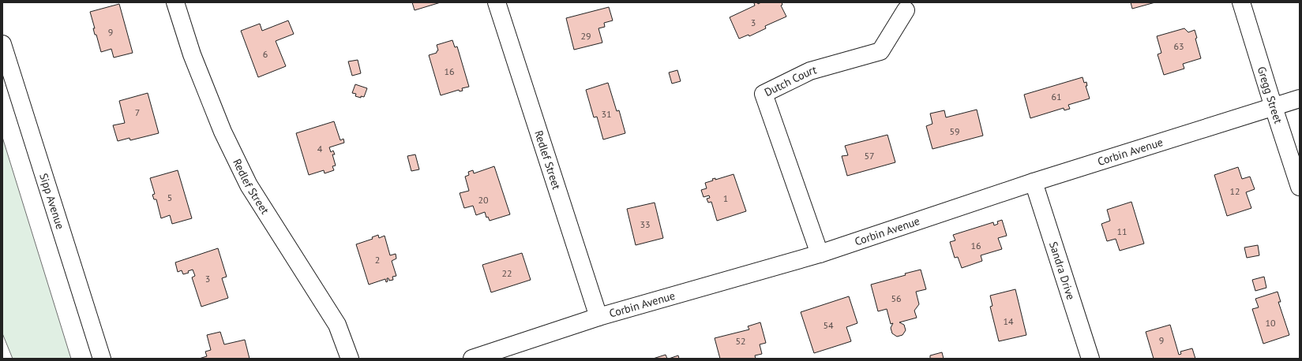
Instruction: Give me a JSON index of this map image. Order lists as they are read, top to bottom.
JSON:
{
  "streets": {
    "street": [
      "Dutch Court",
      "Gregg Street",
      "Corbin Avenue",
      "Redlef Street",
      "Sipp Avenue",
      "Sandra Drive"
    ]
  },
  "crossings": [
    ["Dutch Court", "Corbin Avenue"],
    ["Gregg Street", "Corbin Avenue"],
    ["Corbin Avenue", "Redlef Street"],
    ["Corbin Avenue", "Sandra Drive"]
  ],
  "house_numbers": [
    "3",
    "9",
    "29",
    "63",
    "6",
    "16",
    "61",
    "7",
    "31",
    "59",
    "4",
    "57",
    "12",
    "5",
    "1",
    "20",
    "33",
    "11",
    "16",
    "2",
    "22",
    "3",
    "56",
    "14",
    "10",
    "54",
    "9",
    "52"
  ]
}
